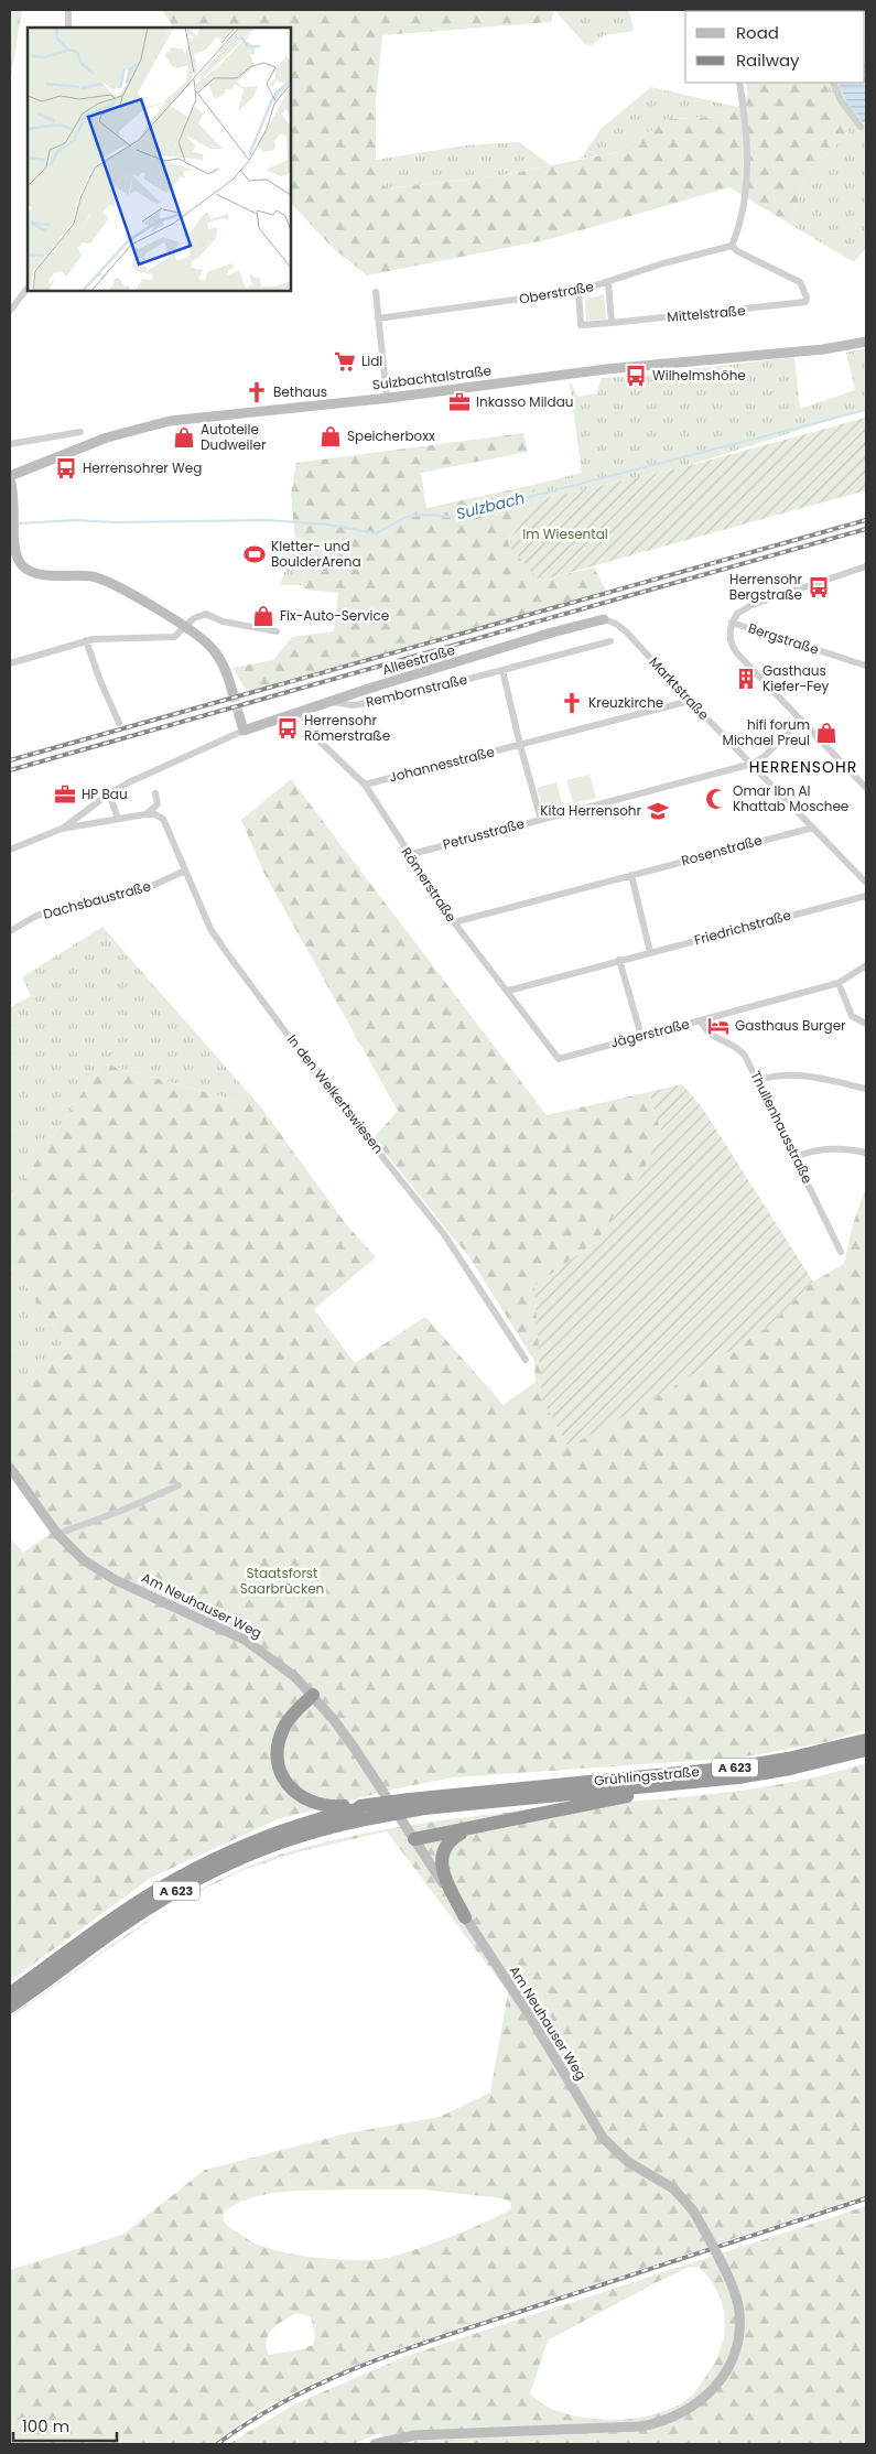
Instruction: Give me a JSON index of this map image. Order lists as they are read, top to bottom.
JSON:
{
  "streets": {
    "highway": ["A 623", "Grühlingsstraße"],
    "street": [
      "Oberstraße",
      "Mittelstraße",
      "Sulzbachtalstraße",
      "Bergstraße",
      "Alleestraße",
      "Marktstraße",
      "Rembornstraße",
      "Johannesstraße",
      "Petrusstraße",
      "Rosenstraße",
      "Römerstraße",
      "Dachsbaustraße",
      "Friedrichstraße",
      "Jägerstraße",
      "In den Welkertswiesen",
      "Thullenhausstraße",
      "Am Neuhauser Weg"
    ]
  },
  "crossings": [
    ["Oberstraße", "Mittelstraße"],
    ["Alleestraße", "Marktstraße"],
    ["Alleestraße", "Rembornstraße"],
    ["Alleestraße", "Römerstraße"],
    ["Marktstraße", "Johannesstraße"],
    ["Marktstraße", "Petrusstraße"],
    ["Marktstraße", "Rosenstraße"],
    ["Johannesstraße", "Römerstraße"],
    ["Petrusstraße", "Römerstraße"],
    ["Rosenstraße", "Römerstraße"],
    ["Römerstraße", "Friedrichstraße"],
    ["Römerstraße", "Jägerstraße"],
    ["Dachsbaustraße", "In den Welkertswiesen"],
    ["Jägerstraße", "Thullenhausstraße"],
    ["A 623", "Grühlingsstraße"]
  ],
  "districts": ["HERRENSOHR"],
  "water": ["Sulzbach"],
  "parks": ["Im Wiesental", "Staatsforst Saarbrücken"],
  "places": {
    "supermarket": ["Lidl"],
    "bus stop": [
      "Wilhelmshöhe",
      "Herrensohrer Weg",
      "Herrensohr Bergstraße",
      "Herrensohr Römerstraße"
    ],
    "church": ["Bethaus", "Kreuzkirche"],
    "office": ["Inkasso Mildau", "HP Bau"],
    "shop": [
      "Speicherboxx",
      "Autoteile Dudweiler",
      "Fix-Auto-Service",
      "hifi forum Michael Preul"
    ],
    "sports": ["Kletter- und BoulderArena"],
    "building": ["Gasthaus Kiefer-Fey"],
    "mosque": ["Omar Ibn Al Khattab Moschee"],
    "school or university": ["Kita Herrensohr"],
    "hotel": ["Gasthaus Burger"]
  },
  "legend": ["Road", "Railway"],
  "scale_bar": "100 m"
}
